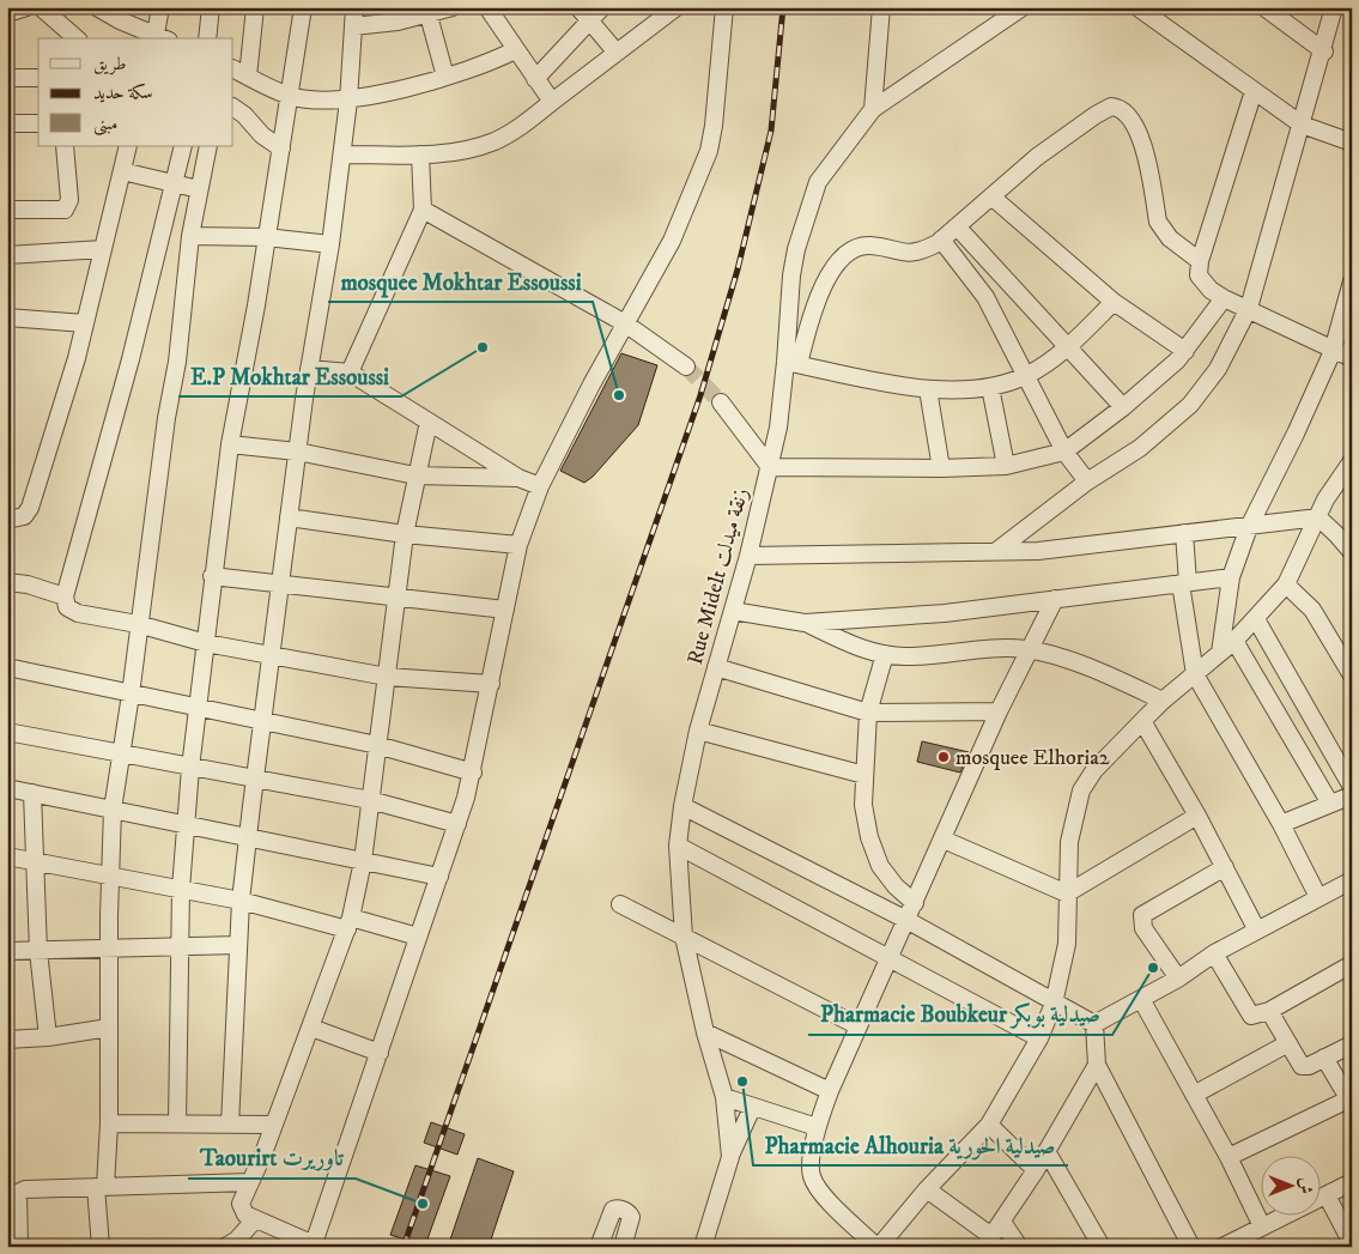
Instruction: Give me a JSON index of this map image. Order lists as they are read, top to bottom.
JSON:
{
  "streets": {
    "street": ["Rue Midelt زنقة ميدلت"]
  },
  "places": [
    "E.P Mokhtar Essoussi",
    "mosquee Mokhtar Essoussi",
    "mosquee Elhoria2",
    "Pharmacie Boubkeur صيدلية بوبكر",
    "Pharmacie Alhouria صيدلية الحورية",
    "Taourirt تاوريرت"
  ],
  "legend": ["طريق", "سكة حديد", "مبنى"],
  "north": "right"
}
